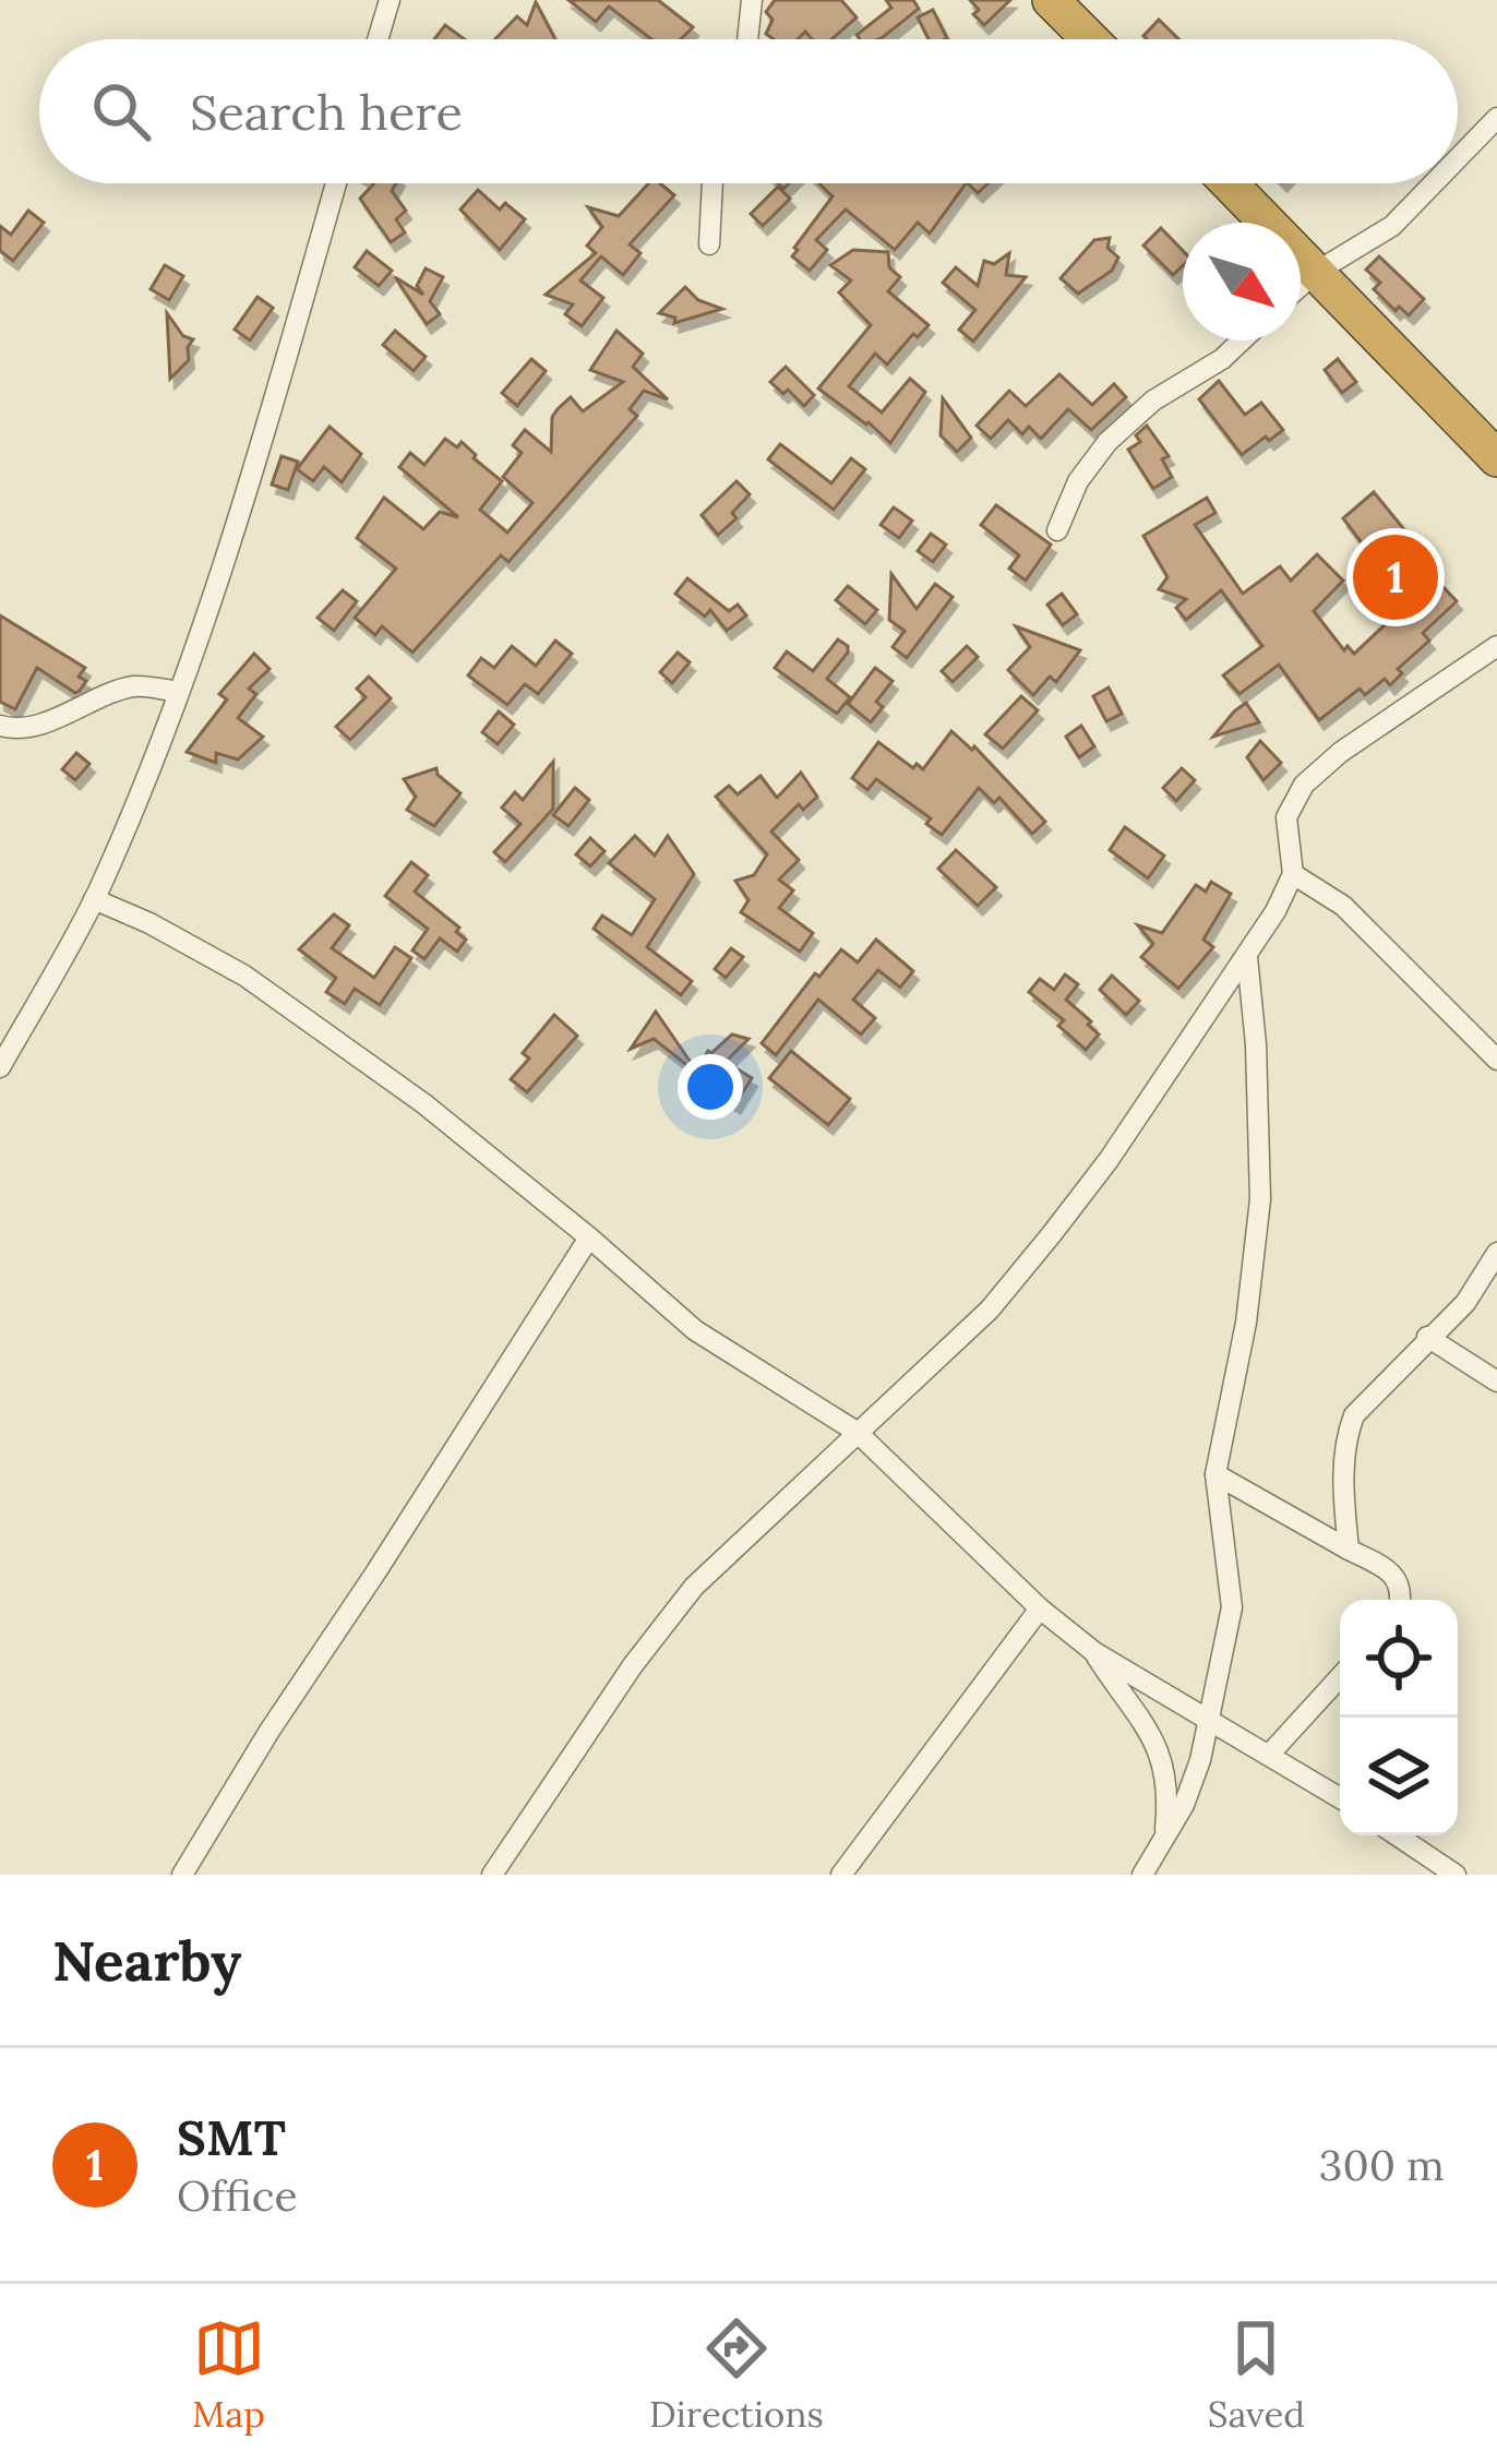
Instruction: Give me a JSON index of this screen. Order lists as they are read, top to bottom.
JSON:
{
  "north": "bottom right",
  "page": {
    "search": "Search here",
    "pins": "1",
    "heading": "Nearby",
    "list": [
      {
        "mark": "1",
        "name": "SMT",
        "note": "Office",
        "value": "300 m"
      }
    ],
    "nav": ["Map", "Directions", "Saved"]
  }
}
